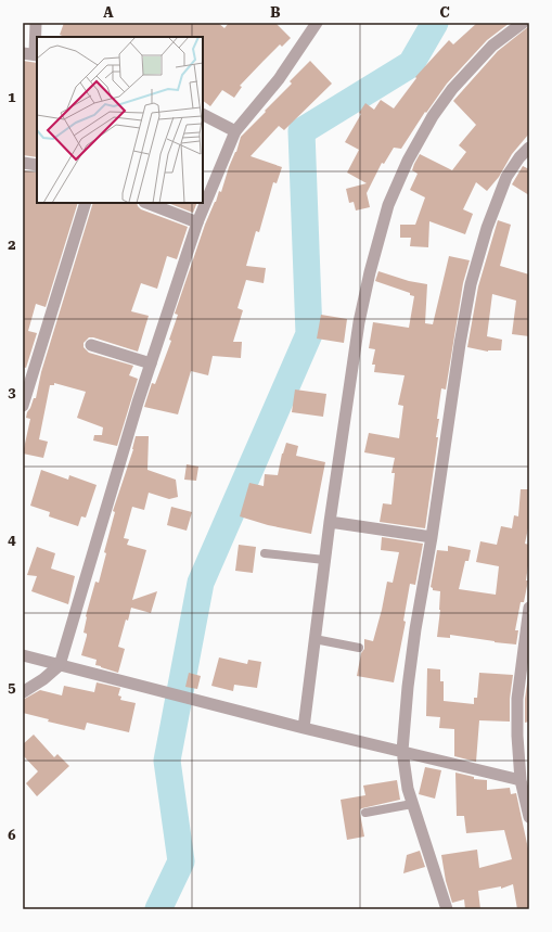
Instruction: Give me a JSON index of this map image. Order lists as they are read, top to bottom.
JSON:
{
  "grid": {
    "columns": ["A", "B", "C"],
    "rows": [
      "1",
      "2",
      "3",
      "4",
      "5",
      "6"
    ]
  }
}
